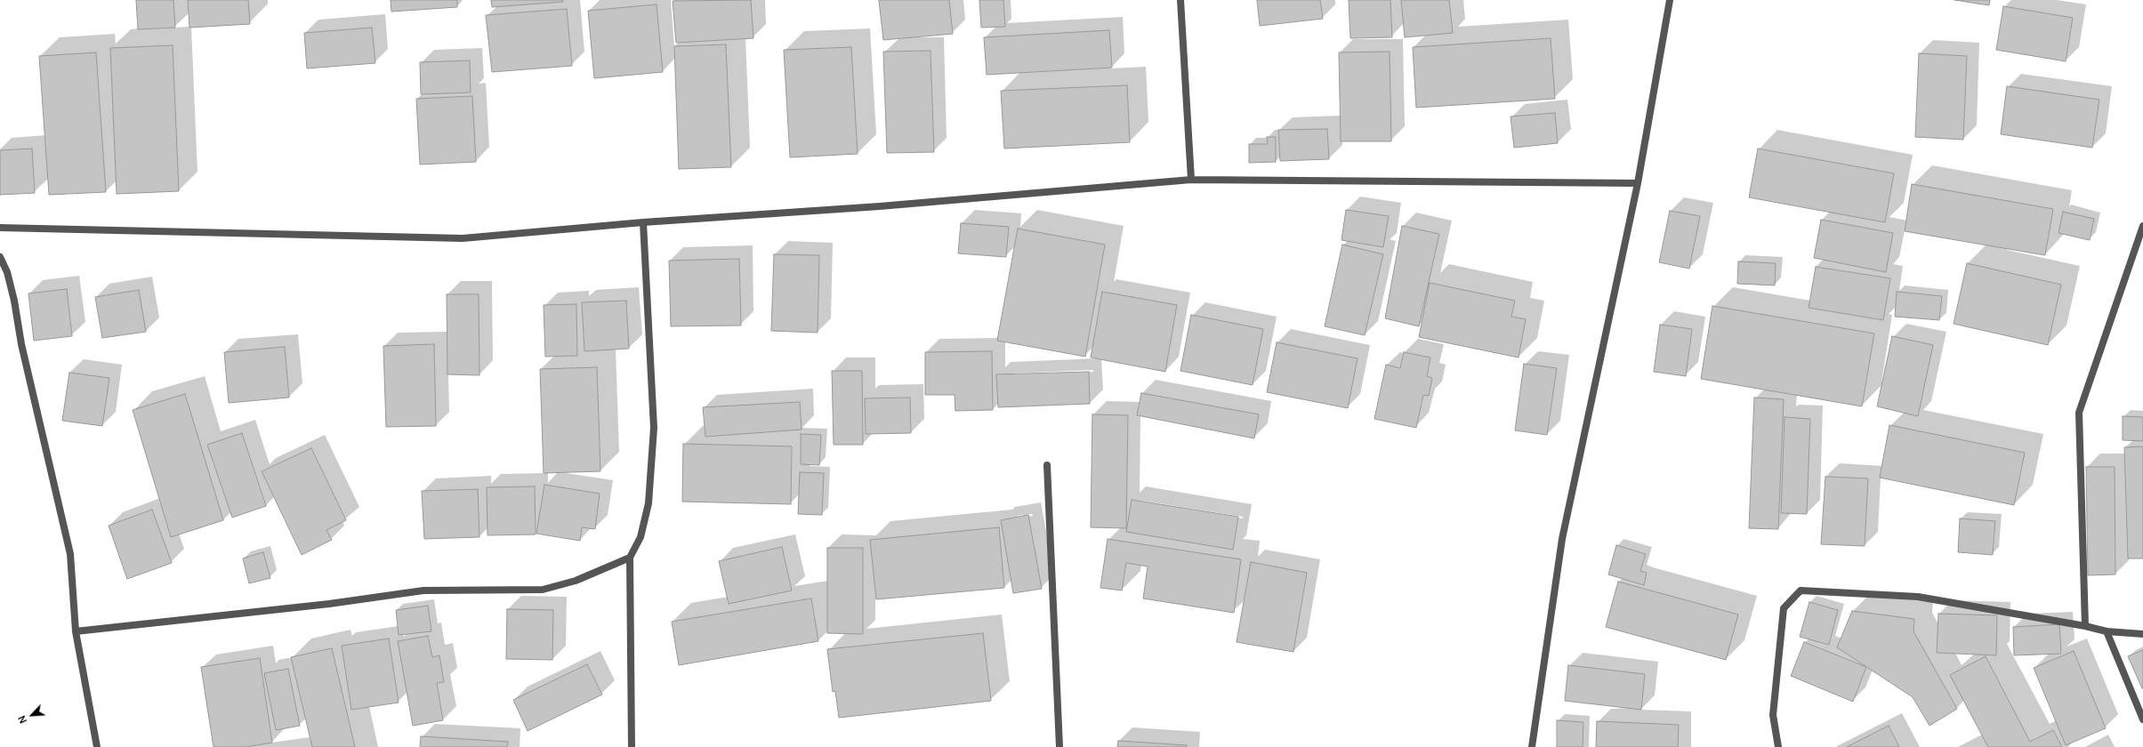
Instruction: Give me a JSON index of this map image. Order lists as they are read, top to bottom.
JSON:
{
  "north": "bottom left"
}
